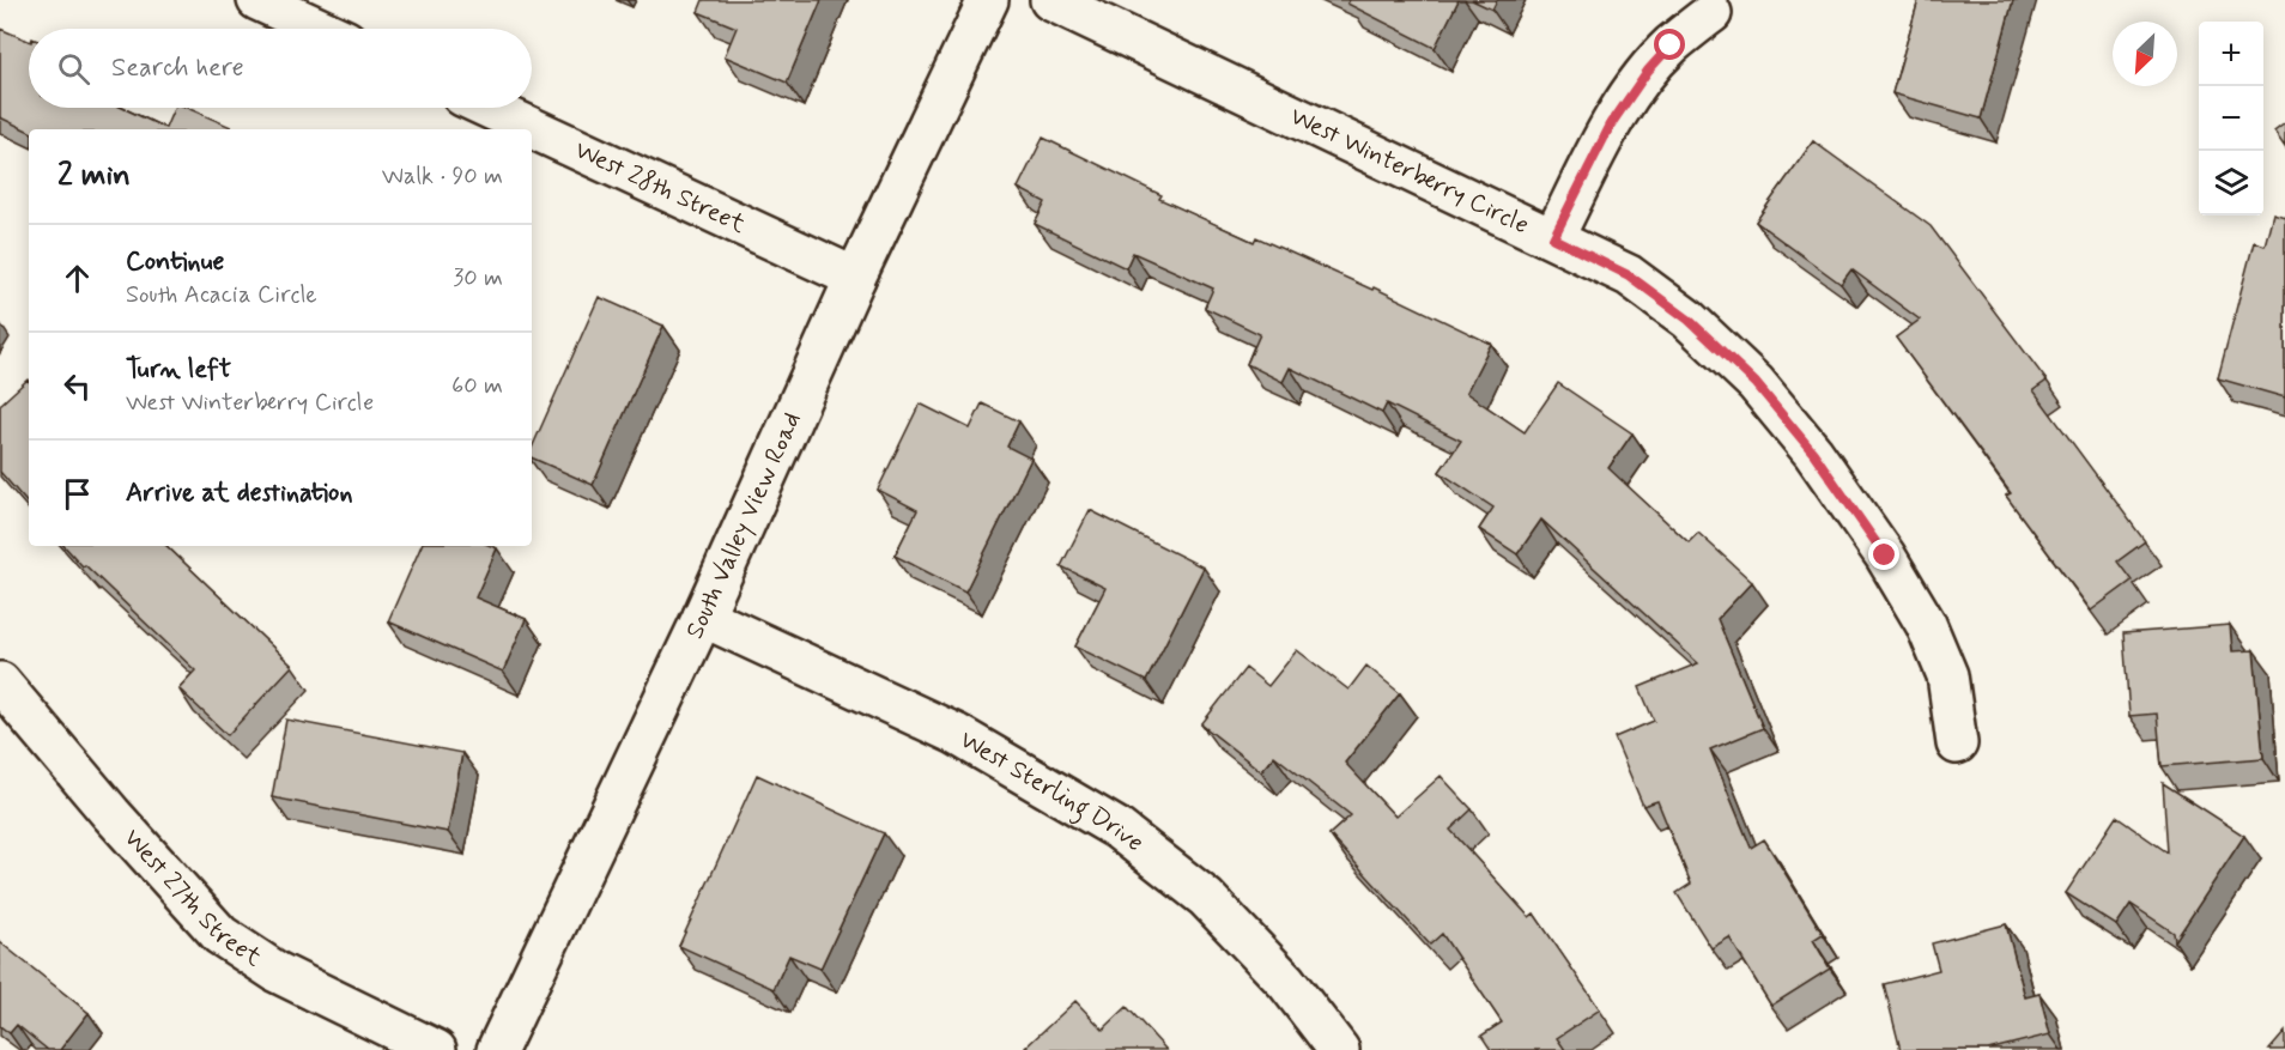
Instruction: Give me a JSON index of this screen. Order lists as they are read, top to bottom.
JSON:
{
  "streets": {
    "street": [
      "West Winterberry Circle",
      "West 28th Street",
      "South Valley View Road",
      "West Sterling Drive",
      "West 27th Street"
    ]
  },
  "crossings": [
    ["West 28th Street", "South Valley View Road"],
    ["South Valley View Road", "West Sterling Drive"]
  ],
  "north": "bottom left",
  "page": {
    "map_buttons": ["+", "−"],
    "search": "Search here",
    "heading": ["2 min", "Walk · 90 m"],
    "list": [
      ["Continue", "South Acacia Circle", "30 m"],
      ["Turn left", "West Winterberry Circle", "60 m"],
      "Arrive at destination"
    ]
  }
}
